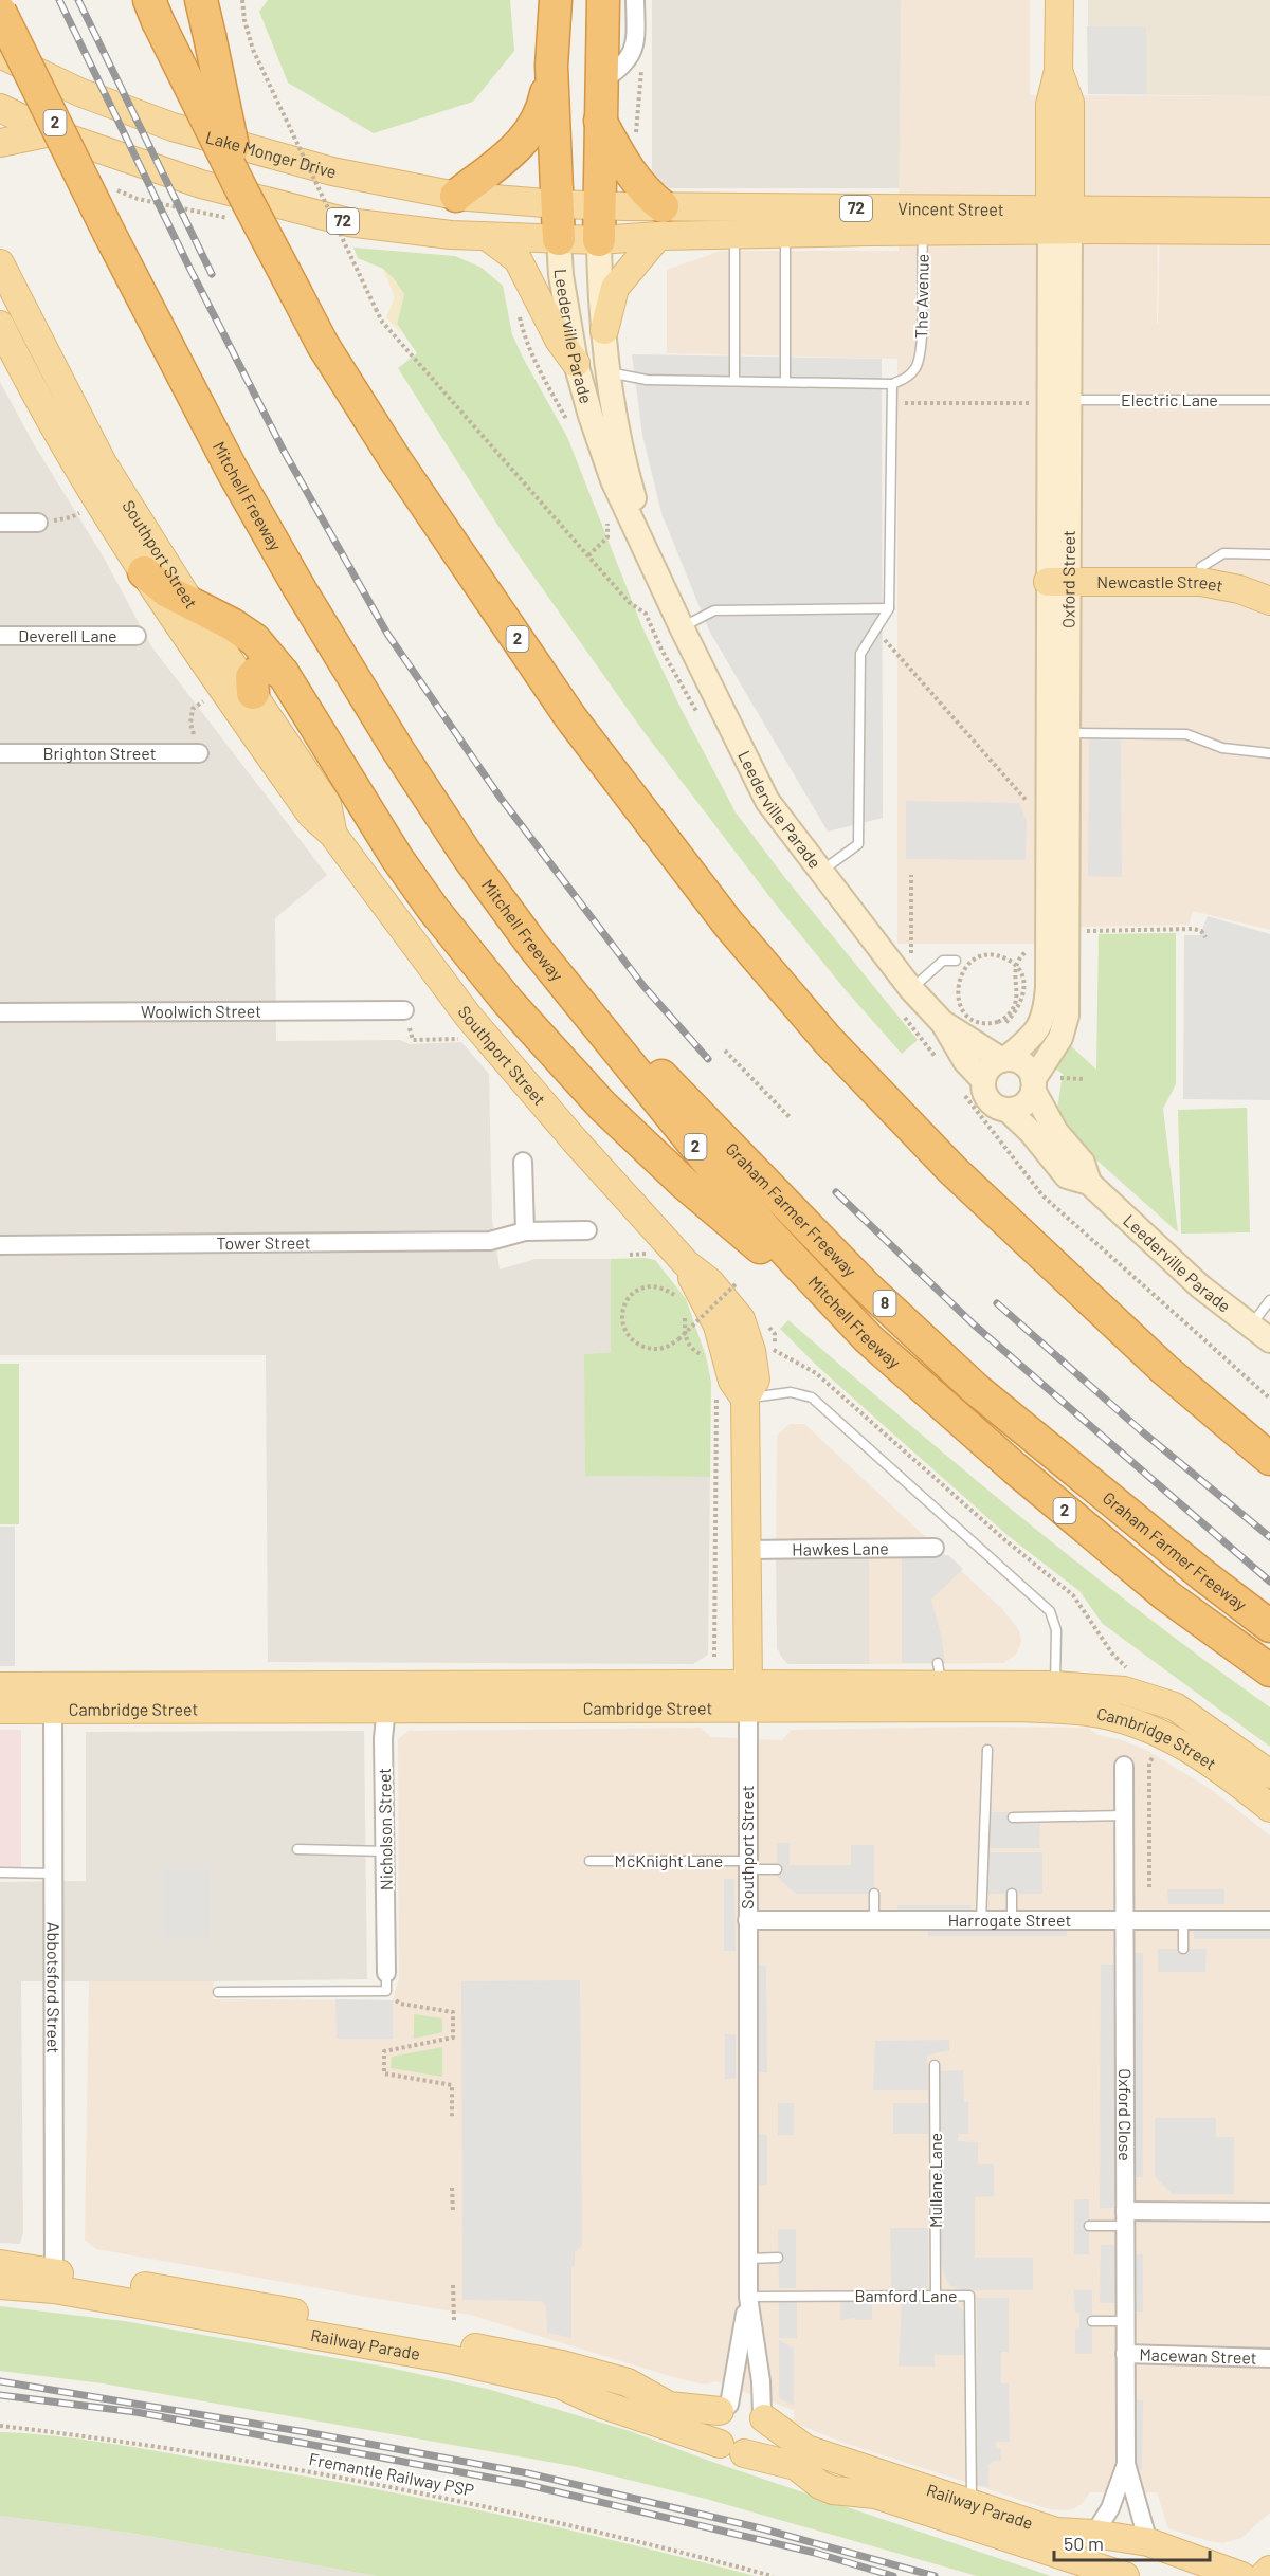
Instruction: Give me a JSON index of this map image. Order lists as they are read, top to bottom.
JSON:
{
  "streets": {
    "highway": [
      "2",
      "Mitchell Freeway",
      "Graham Farmer Freeway",
      "8"
    ],
    "main road": [
      "Lake Monger Drive",
      "72",
      "Vincent Street",
      "Leederville Parade",
      "Southport Street",
      "Oxford Street",
      "Newcastle Street",
      "Cambridge Street",
      "Railway Parade"
    ],
    "street": [
      "Deverell Lane",
      "Brighton Street",
      "Woolwich Street",
      "Tower Street",
      "Hawkes Lane",
      "Nicholson Street",
      "Harrogate Street",
      "Abbotsford Street",
      "Oxford Close",
      "Macewan Street"
    ],
    "lane": [
      "The Avenue",
      "Electric Lane",
      "McKnight Lane",
      "Mullane Lane",
      "Bamford Lane"
    ],
    "path": ["Fremantle Railway PSP"]
  },
  "crossings": [
    ["Lake Monger Drive", "Vincent Street"],
    ["72", "Vincent Street"],
    ["72", "Leederville Parade"],
    ["Vincent Street", "The Avenue"],
    ["Vincent Street", "Leederville Parade"],
    ["Vincent Street", "Oxford Street"],
    ["Leederville Parade", "Oxford Street"],
    ["Electric Lane", "Oxford Street"],
    ["Mitchell Freeway", "Graham Farmer Freeway"],
    ["Southport Street", "Hawkes Lane"],
    ["Southport Street", "Cambridge Street"],
    ["Southport Street", "McKnight Lane"],
    ["Southport Street", "Harrogate Street"],
    ["Southport Street", "Bamford Lane"],
    ["Southport Street", "Railway Parade"],
    ["Oxford Street", "Newcastle Street"],
    ["Cambridge Street", "Nicholson Street"],
    ["Cambridge Street", "Abbotsford Street"],
    ["Harrogate Street", "Oxford Close"],
    ["Abbotsford Street", "Railway Parade"],
    ["Oxford Close", "Railway Parade"],
    ["Oxford Close", "Macewan Street"],
    ["Mullane Lane", "Bamford Lane"],
    ["Bamford Lane", "Railway Parade"]
  ],
  "scale_bar": "50 m"
}
